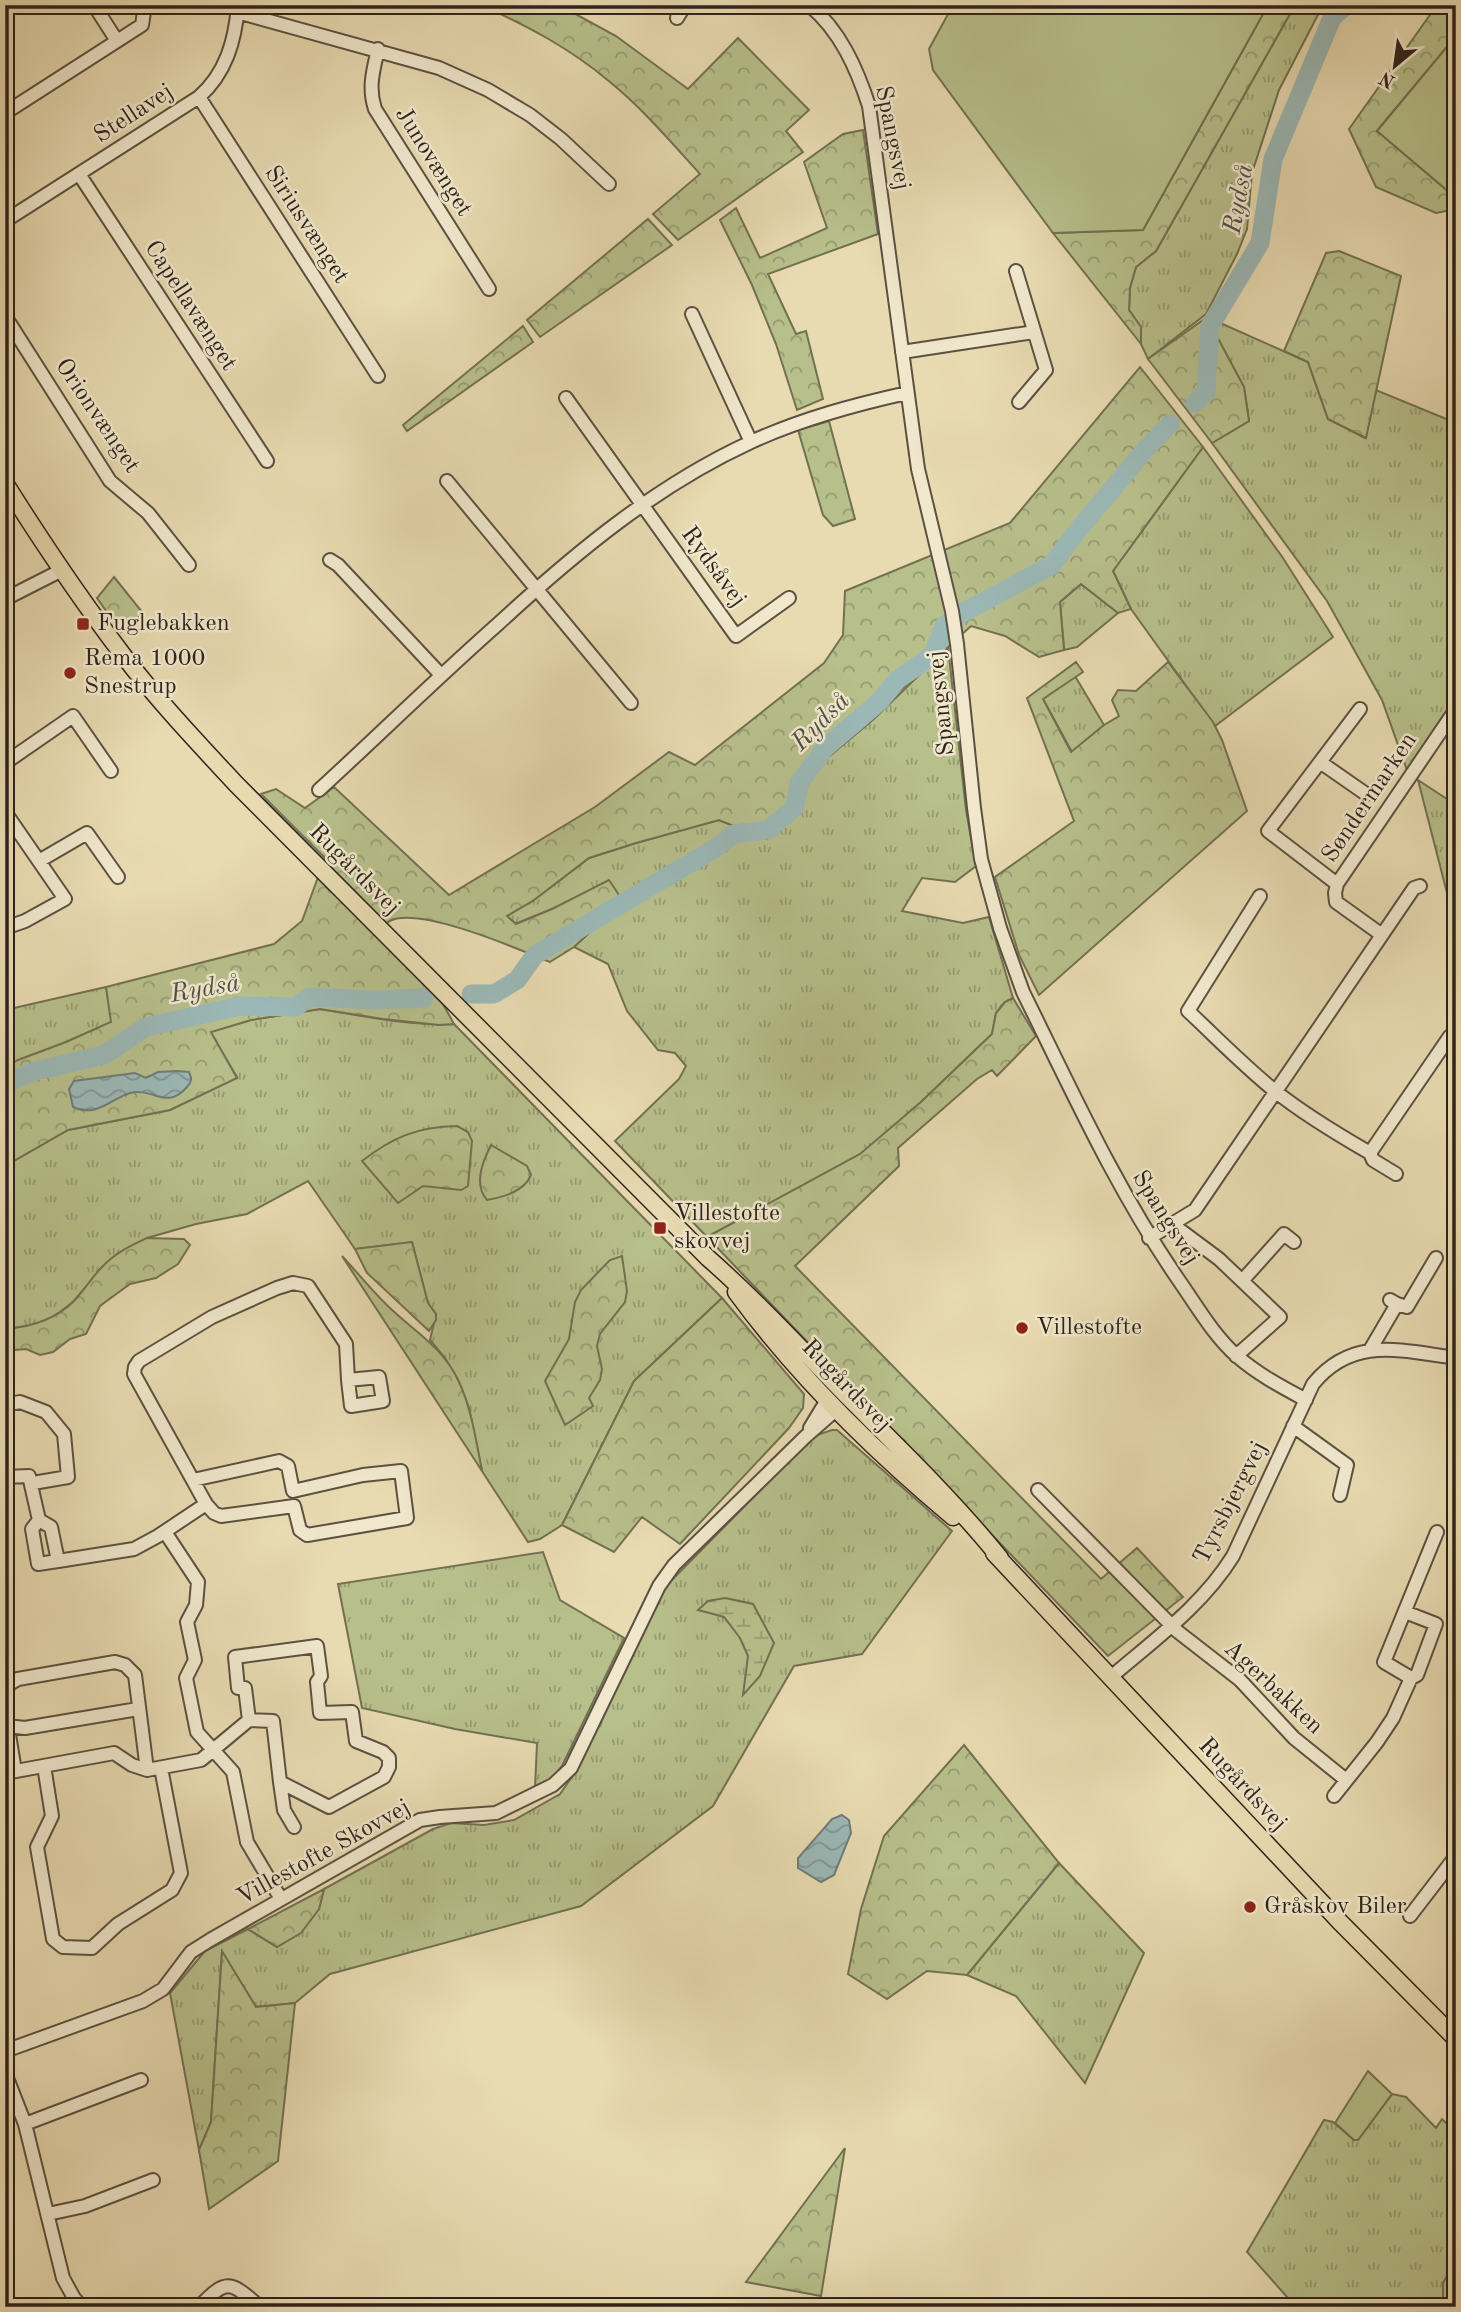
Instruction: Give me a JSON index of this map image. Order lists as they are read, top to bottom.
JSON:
{
  "streets": {
    "main road": ["Rugårdsvej"],
    "street": [
      "Stellavej",
      "Spangsvej",
      "Junovænget",
      "Siriusvænget",
      "Capellavænget",
      "Orionvænget",
      "Rydsåvej",
      "Søndermarken",
      "Tyrsbjergvej",
      "Agerbakken",
      "Villestofte Skovvej"
    ]
  },
  "crossings": [
    ["Stellavej", "Siriusvænget"],
    ["Stellavej", "Capellavænget"],
    ["Spangsvej", "Tyrsbjergvej"],
    ["Rugårdsvej", "Tyrsbjergvej"],
    ["Rugårdsvej", "Villestofte Skovvej"],
    ["Tyrsbjergvej", "Agerbakken"]
  ],
  "water": ["Rydså"],
  "places": {
    "transit": ["Fuglebakken", "Villestofte skovvej"],
    "other": ["Rema 1000 Snestrup", "Villestofte", "Gråskov Biler"]
  },
  "north": "bottom left"
}
